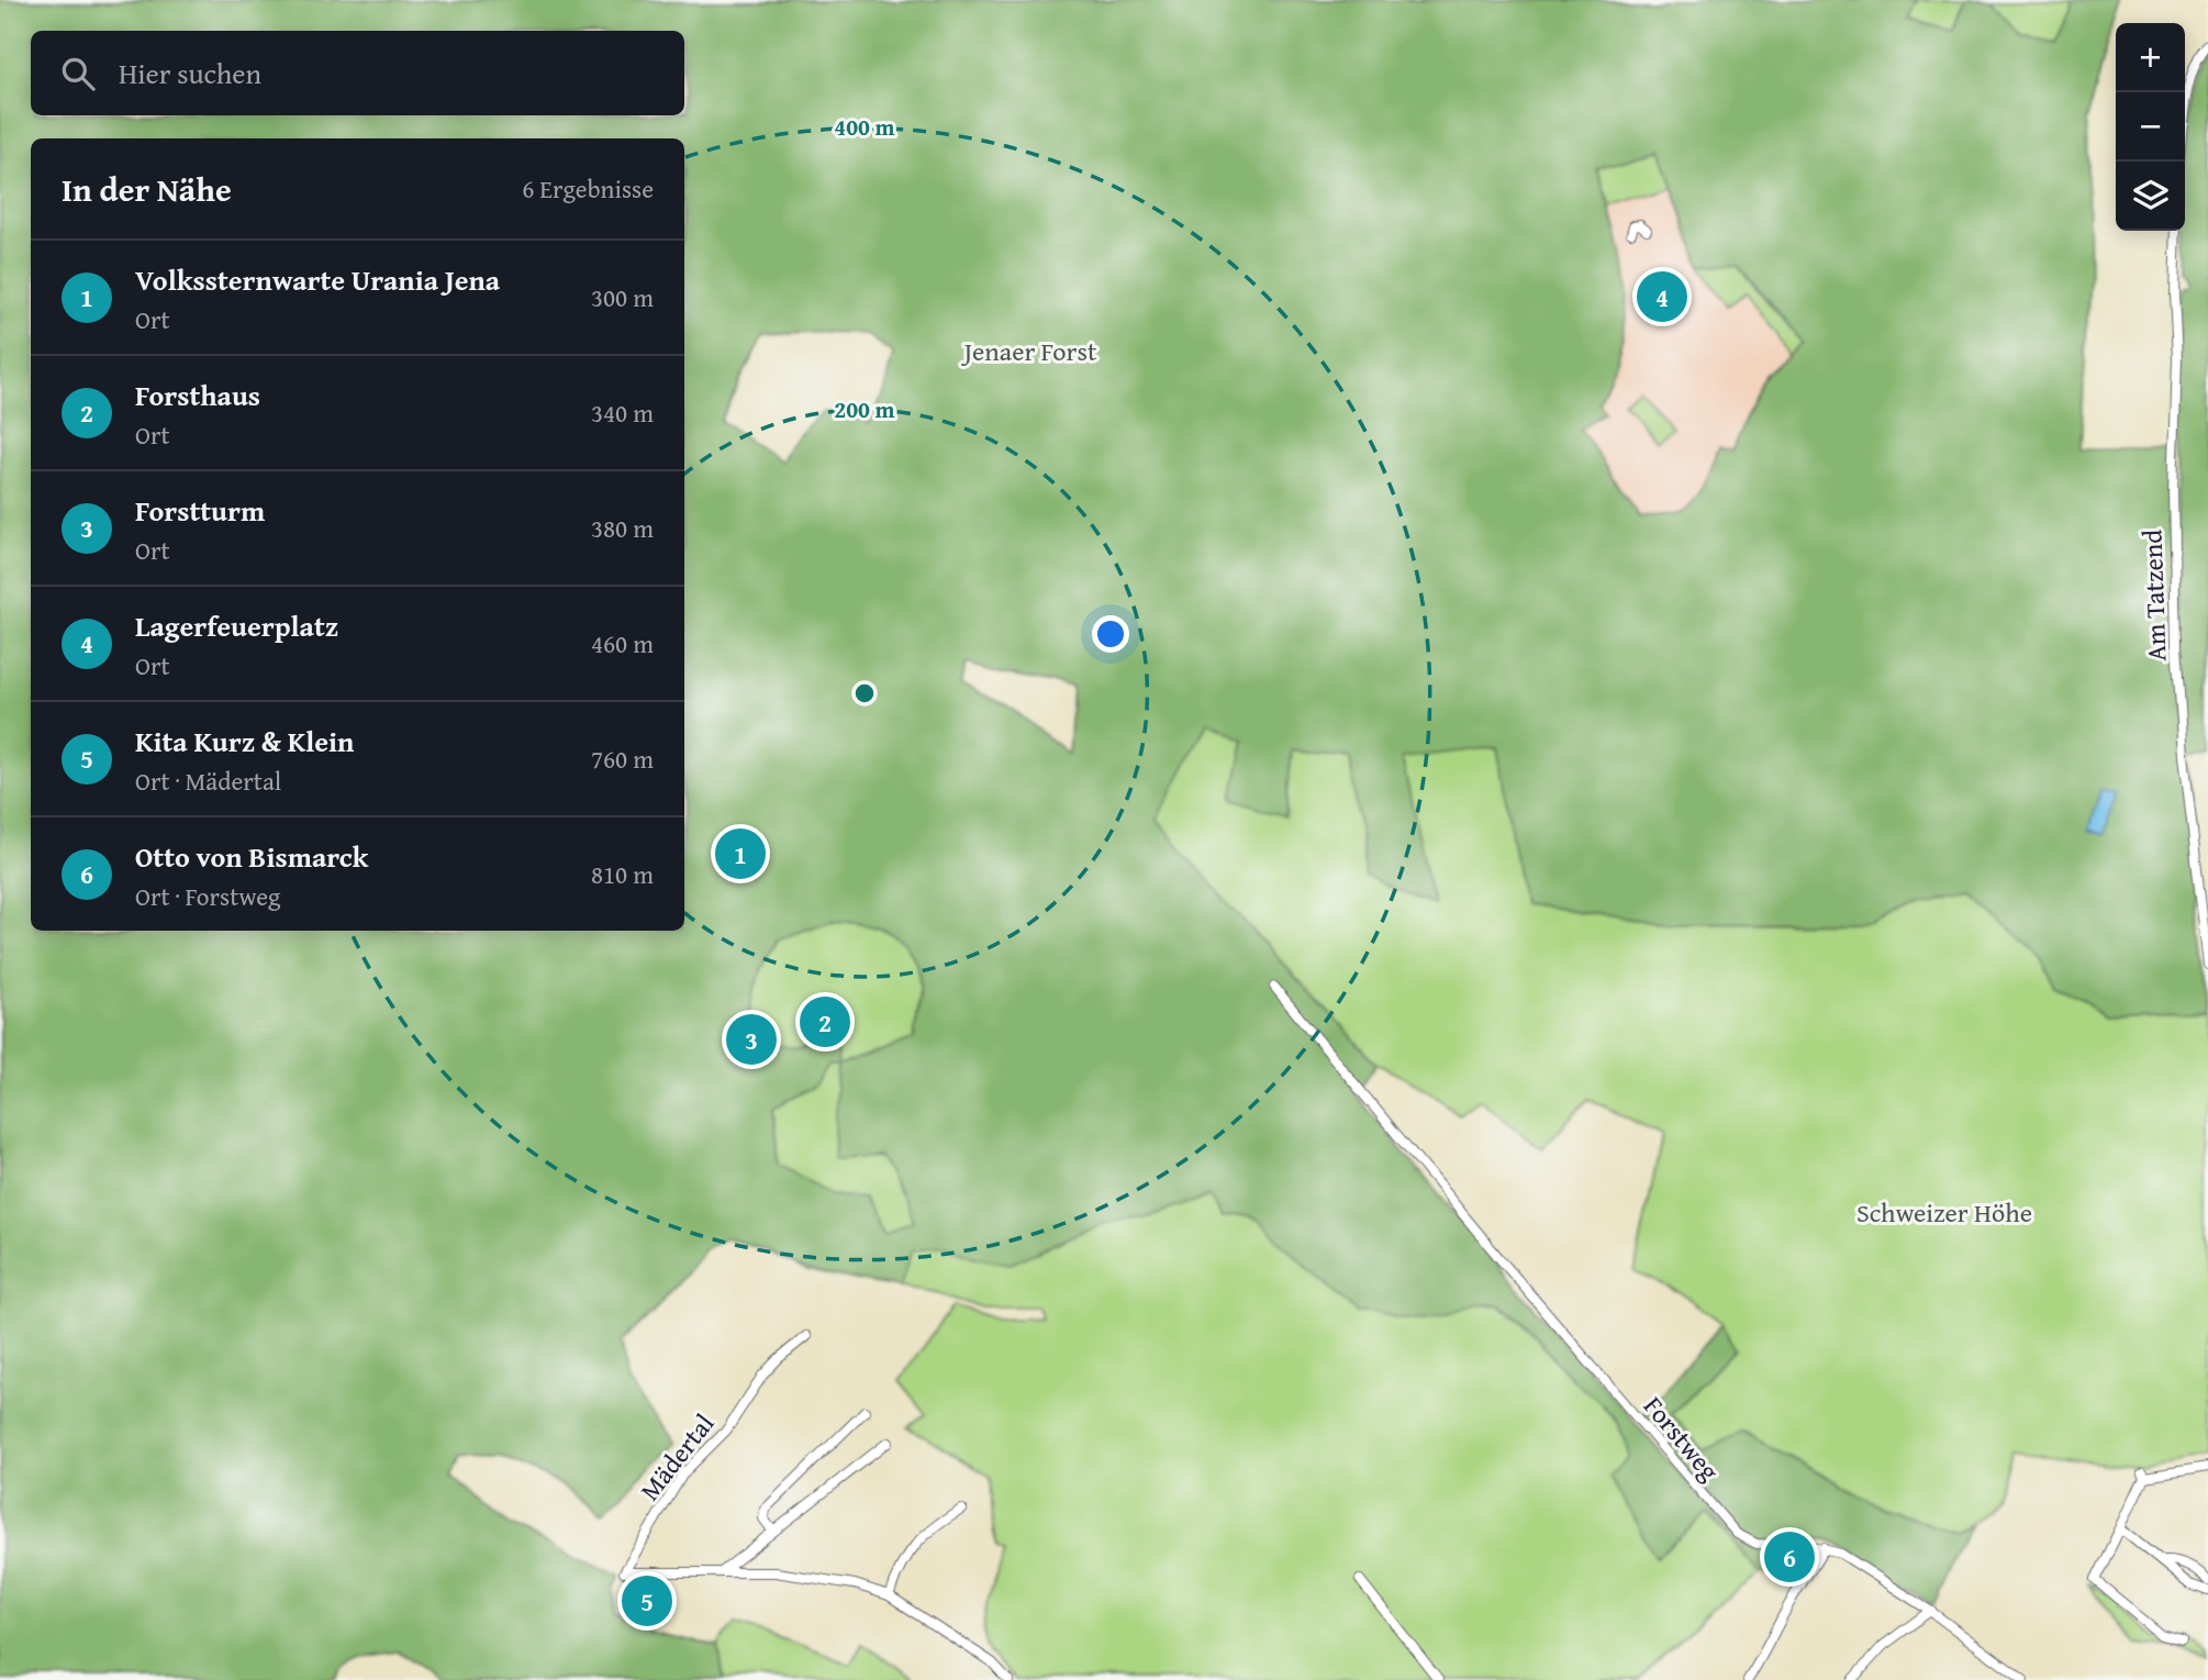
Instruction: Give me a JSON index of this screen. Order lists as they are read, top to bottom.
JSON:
{
  "streets": {
    "street": ["Am Tatzend", "Forstweg", "Mädertal"]
  },
  "parks": ["Jenaer Forst", "Schweizer Höhe"],
  "page": {
    "map_buttons": ["+", "−"],
    "search": "Hier suchen",
    "heading": ["In der Nähe", "6 Ergebnisse"],
    "list": [
      {
        "mark": "1",
        "name": "Volkssternwarte Urania Jena",
        "note": "Ort",
        "value": "300 m"
      },
      {
        "mark": "2",
        "name": "Forsthaus",
        "note": "Ort",
        "value": "340 m"
      },
      {
        "mark": "3",
        "name": "Forstturm",
        "note": "Ort",
        "value": "380 m"
      },
      {
        "mark": "4",
        "name": "Lagerfeuerplatz",
        "note": "Ort",
        "value": "460 m"
      },
      {
        "mark": "5",
        "name": "Kita Kurz & Klein",
        "note": "Ort · Mädertal",
        "value": "760 m"
      },
      {
        "mark": "6",
        "name": "Otto von Bismarck",
        "note": "Ort · Forstweg",
        "value": "810 m"
      }
    ],
    "pins": [
      "4",
      "1",
      "2",
      "3",
      "6",
      "5"
    ]
  },
  "rings": ["400 m", "200 m"]
}
